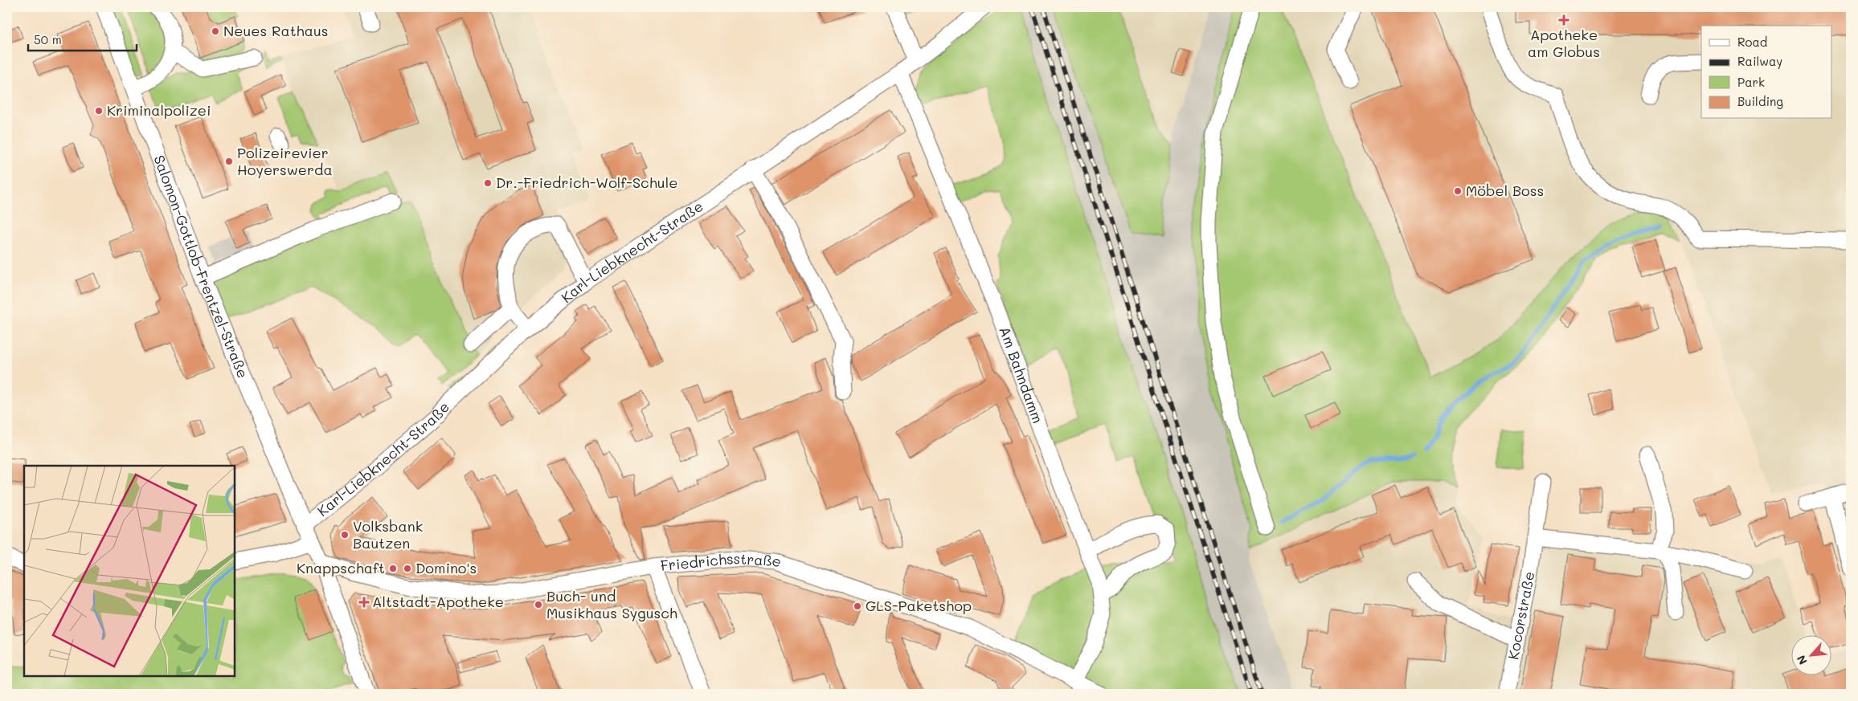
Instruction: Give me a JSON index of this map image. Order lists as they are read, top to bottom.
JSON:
{
  "streets": {
    "street": [
      "Karl-Liebknecht-Straße",
      "Salomon-Gottlob-Frentzel-Straße",
      "Am Bahndamm",
      "Friedrichsstraße",
      "Kocorstraße"
    ]
  },
  "crossings": [
    ["Karl-Liebknecht-Straße", "Salomon-Gottlob-Frentzel-Straße"],
    ["Karl-Liebknecht-Straße", "Am Bahndamm"],
    ["Salomon-Gottlob-Frentzel-Straße", "Friedrichsstraße"],
    ["Am Bahndamm", "Friedrichsstraße"]
  ],
  "places": {
    "health": ["Apotheke am Globus", "Altstadt-Apotheke"],
    "other": [
      "Neues Rathaus",
      "Kriminalpolizei",
      "Polizeirevier Hoyerswerda",
      "Dr.-Friedrich-Wolf-Schule",
      "Möbel Boss",
      "Volksbank Bautzen",
      "Knappschaft",
      "Domino's",
      "Buch- und Musikhaus Sygusch",
      "GLS-Paketshop"
    ]
  },
  "legend": [
    "Road",
    "Railway",
    "Park",
    "Building"
  ],
  "scale_bar": "50 m",
  "north": "bottom left"
}
